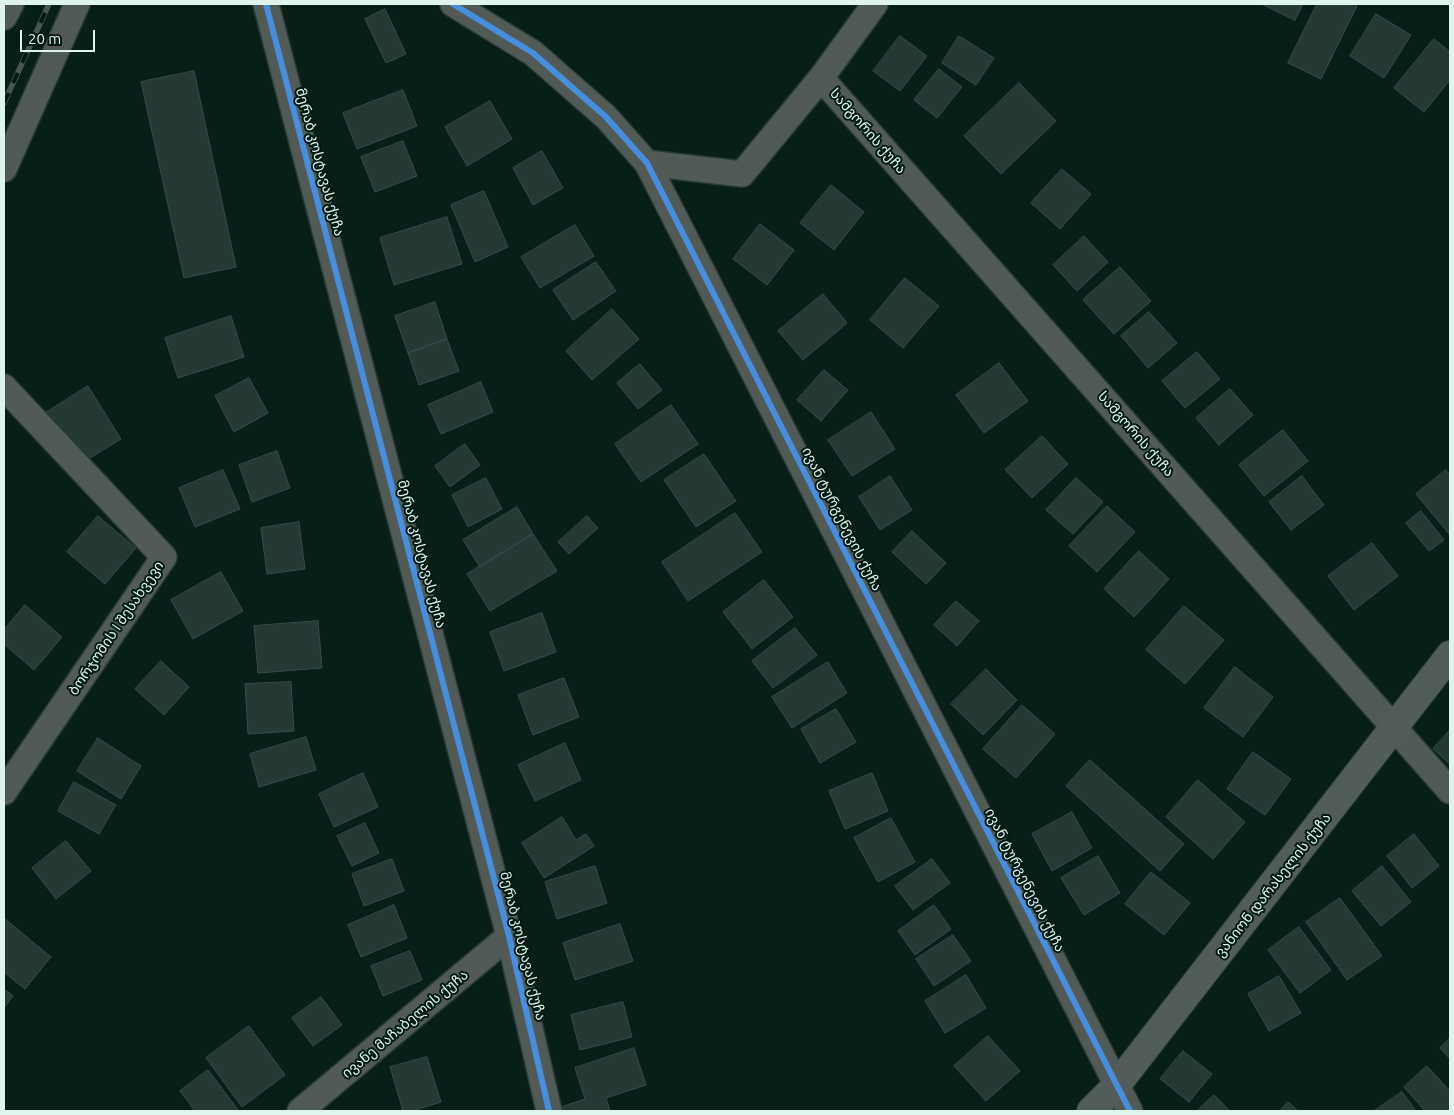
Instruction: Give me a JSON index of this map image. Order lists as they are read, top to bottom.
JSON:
{
  "streets": {
    "street": [
      "სამგორის ქუჩა",
      "მერაბ კოსტავას ქუჩა",
      "ივან ტურგენევის ქუჩა",
      "ბორჯომის I შესახვევი",
      "ვანიონ დარასელის ქუჩა",
      "ივანე მაჩაბელის ქუჩა"
    ]
  },
  "crossings": [
    ["სამგორის ქუჩა", "ივან ტურგენევის ქუჩა"],
    ["სამგორის ქუჩა", "ვანიონ დარასელის ქუჩა"],
    ["მერაბ კოსტავას ქუჩა", "ივანე მაჩაბელის ქუჩა"],
    ["ივან ტურგენევის ქუჩა", "ვანიონ დარასელის ქუჩა"]
  ],
  "scale_bar": "20 m"
}
